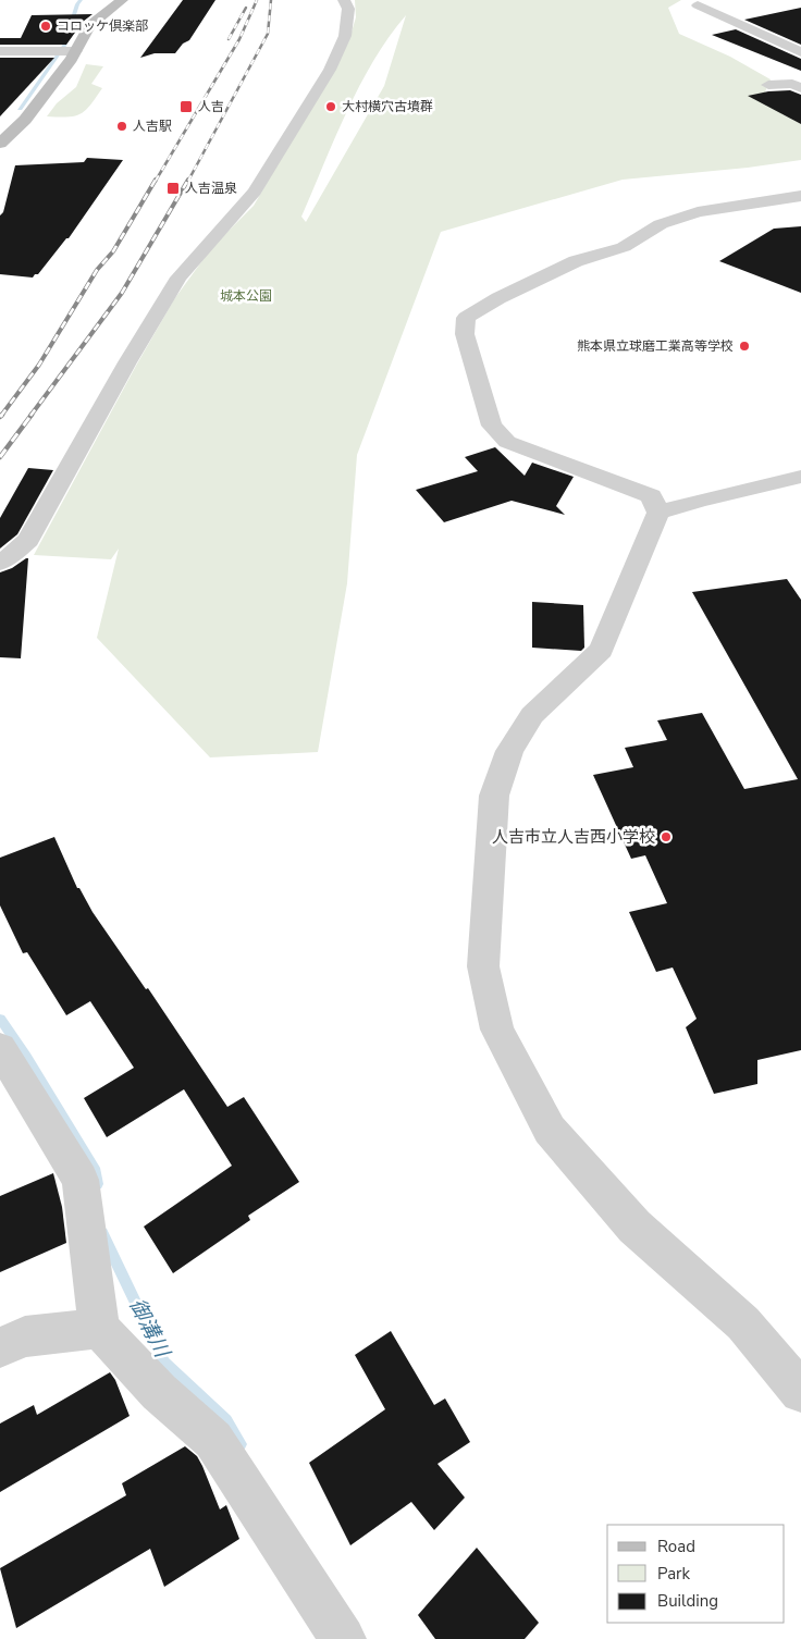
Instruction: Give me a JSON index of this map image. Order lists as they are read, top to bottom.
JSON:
{
  "water": ["御溝川"],
  "parks": ["城本公園"],
  "places": {
    "other": [
      "コロッケ倶楽部",
      "大村横穴古墳群",
      "人吉駅",
      "熊本県立球磨工業高等学校",
      "人吉市立人吉西小学校"
    ],
    "transit": ["人吉", "人吉温泉"]
  },
  "legend": ["Road", "Park", "Building"]
}
